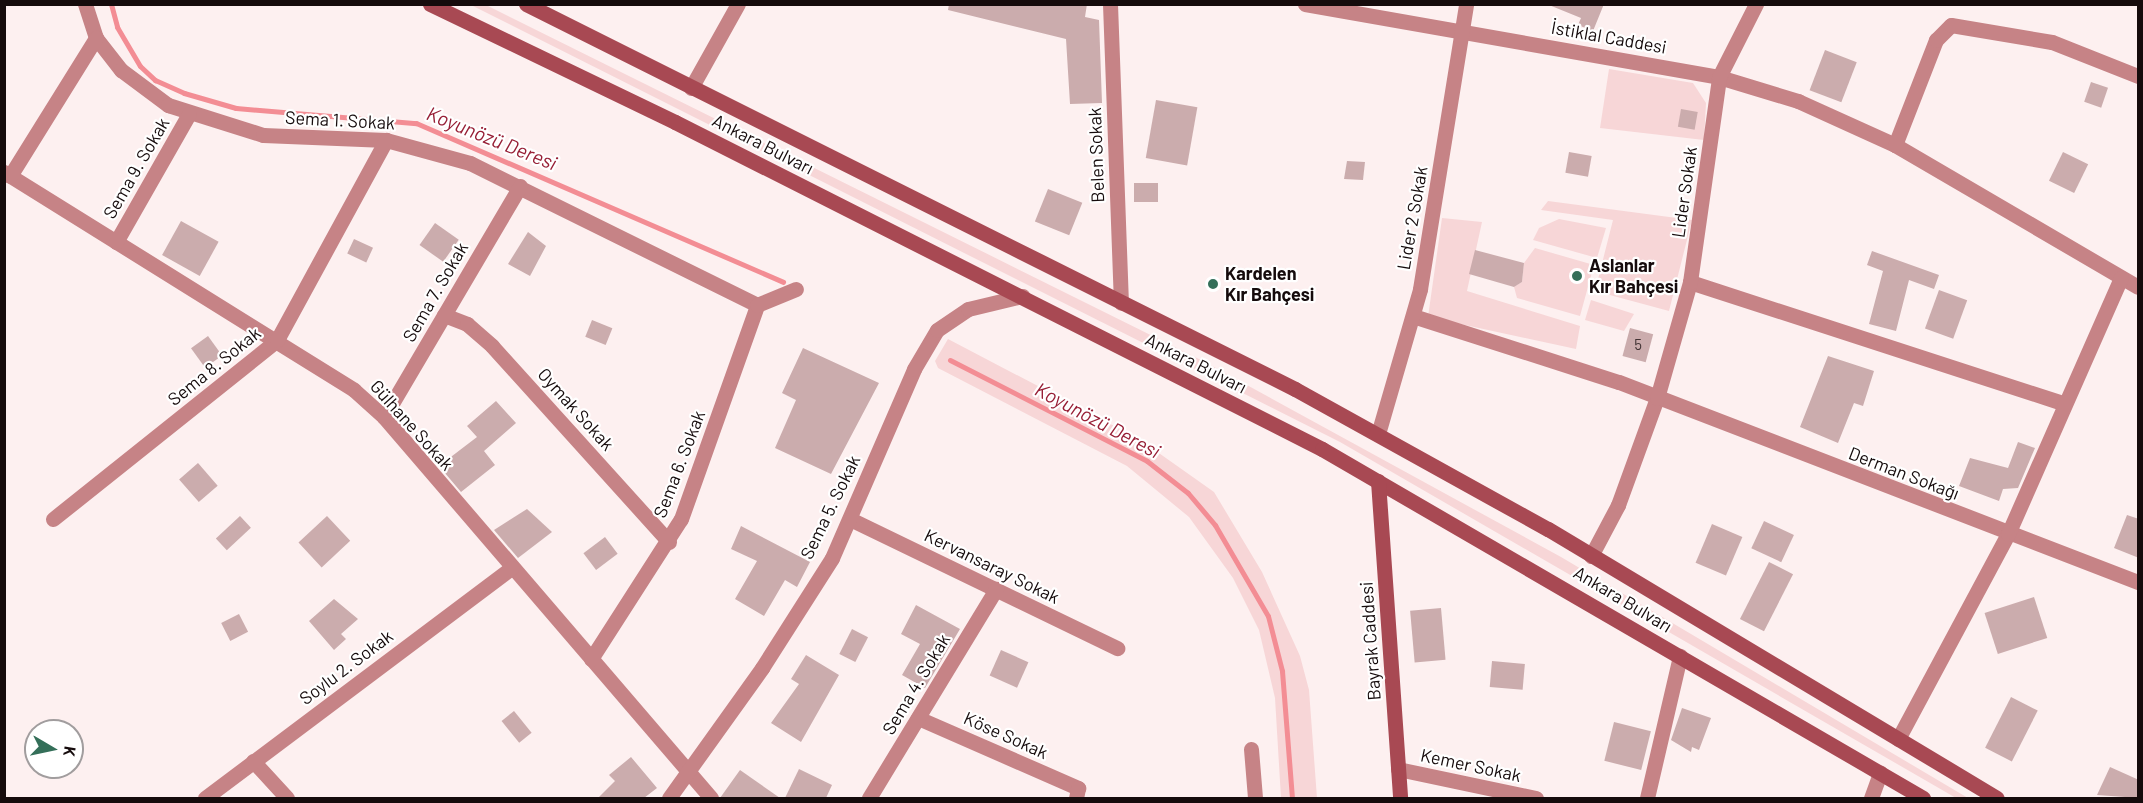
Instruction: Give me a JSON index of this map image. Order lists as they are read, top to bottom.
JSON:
{
  "streets": {
    "main road": ["Ankara Bulvarı", "Bayrak Caddesi"],
    "street": [
      "İstiklal Caddesi",
      "Sema 1. Sokak",
      "Belen Sokak",
      "Sema 9. Sokak",
      "Lider Sokak",
      "Lider 2 Sokak",
      "Sema 7. Sokak",
      "Sema 8. Sokak",
      "Oymak Sokak",
      "Gülhane Sokak",
      "Sema 6. Sokak",
      "Derman Sokağı",
      "Sema 5. Sokak",
      "Kervansaray Sokak",
      "Soylu 2. Sokak",
      "Sema 4. Sokak",
      "Köse Sokak",
      "Kemer Sokak"
    ]
  },
  "crossings": [
    ["İstiklal Caddesi", "Lider Sokak"],
    ["İstiklal Caddesi", "Lider 2 Sokak"],
    ["Sema 1. Sokak", "Sema 9. Sokak"],
    ["Sema 1. Sokak", "Sema 7. Sokak"],
    ["Sema 1. Sokak", "Sema 8. Sokak"],
    ["Sema 1. Sokak", "Sema 6. Sokak"],
    ["Ankara Bulvarı", "Belen Sokak"],
    ["Ankara Bulvarı", "Lider Sokak"],
    ["Ankara Bulvarı", "Lider 2 Sokak"],
    ["Ankara Bulvarı", "Sema 5. Sokak"],
    ["Ankara Bulvarı", "Bayrak Caddesi"],
    ["Sema 9. Sokak", "Gülhane Sokak"],
    ["Lider Sokak", "Derman Sokağı"],
    ["Lider 2 Sokak", "Derman Sokağı"],
    ["Sema 7. Sokak", "Oymak Sokak"],
    ["Sema 7. Sokak", "Gülhane Sokak"],
    ["Sema 8. Sokak", "Gülhane Sokak"],
    ["Oymak Sokak", "Sema 6. Sokak"],
    ["Gülhane Sokak", "Sema 6. Sokak"],
    ["Gülhane Sokak", "Sema 5. Sokak"],
    ["Gülhane Sokak", "Soylu 2. Sokak"],
    ["Sema 5. Sokak", "Kervansaray Sokak"],
    ["Kervansaray Sokak", "Sema 4. Sokak"],
    ["Bayrak Caddesi", "Kemer Sokak"],
    ["Sema 4. Sokak", "Köse Sokak"]
  ],
  "water": ["Koyunözü Deresi"],
  "places": ["Aslanlar Kır Bahçesi", "Kardelen Kır Bahçesi"],
  "house_numbers": ["5"],
  "north": "right"
}
